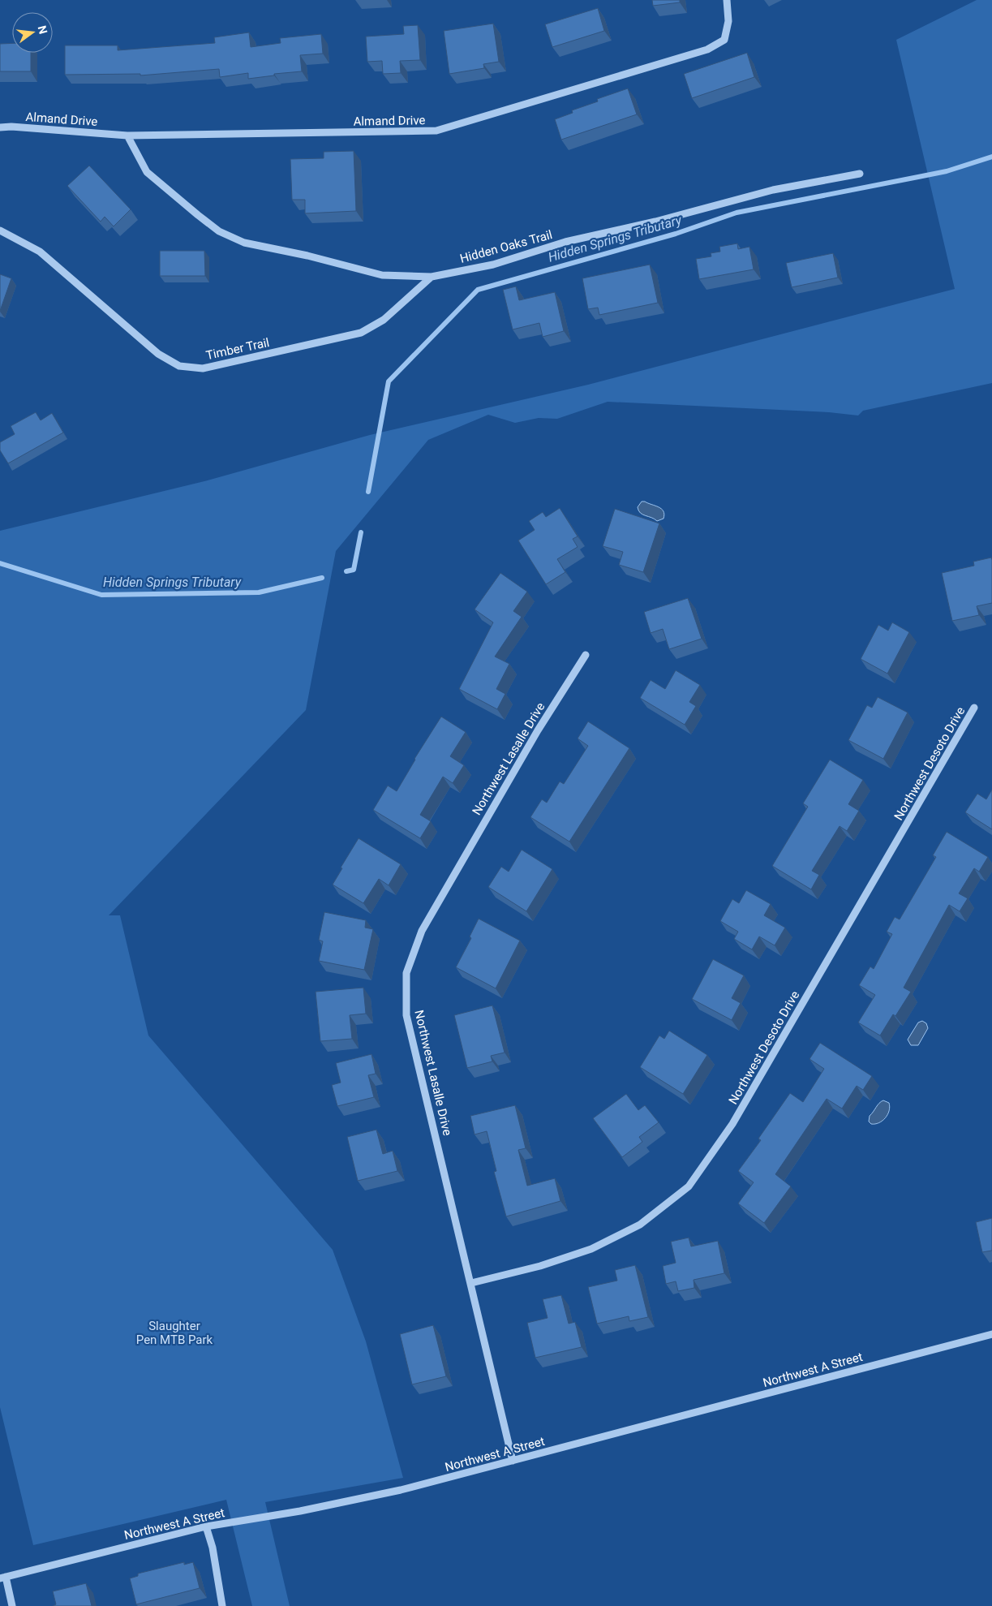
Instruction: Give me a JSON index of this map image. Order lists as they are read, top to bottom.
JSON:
{
  "streets": {
    "street": [
      "Almand Drive",
      "Hidden Oaks Trail",
      "Timber Trail",
      "Northwest Lasalle Drive",
      "Northwest Desoto Drive",
      "Northwest A Street"
    ]
  },
  "crossings": [
    ["Almand Drive", "Hidden Oaks Trail"],
    ["Hidden Oaks Trail", "Timber Trail"],
    ["Northwest Lasalle Drive", "Northwest Desoto Drive"],
    ["Northwest Lasalle Drive", "Northwest A Street"]
  ],
  "water": ["Hidden Springs Tributary"],
  "parks": ["Slaughter Pen MTB Park"],
  "north": "right"
}
